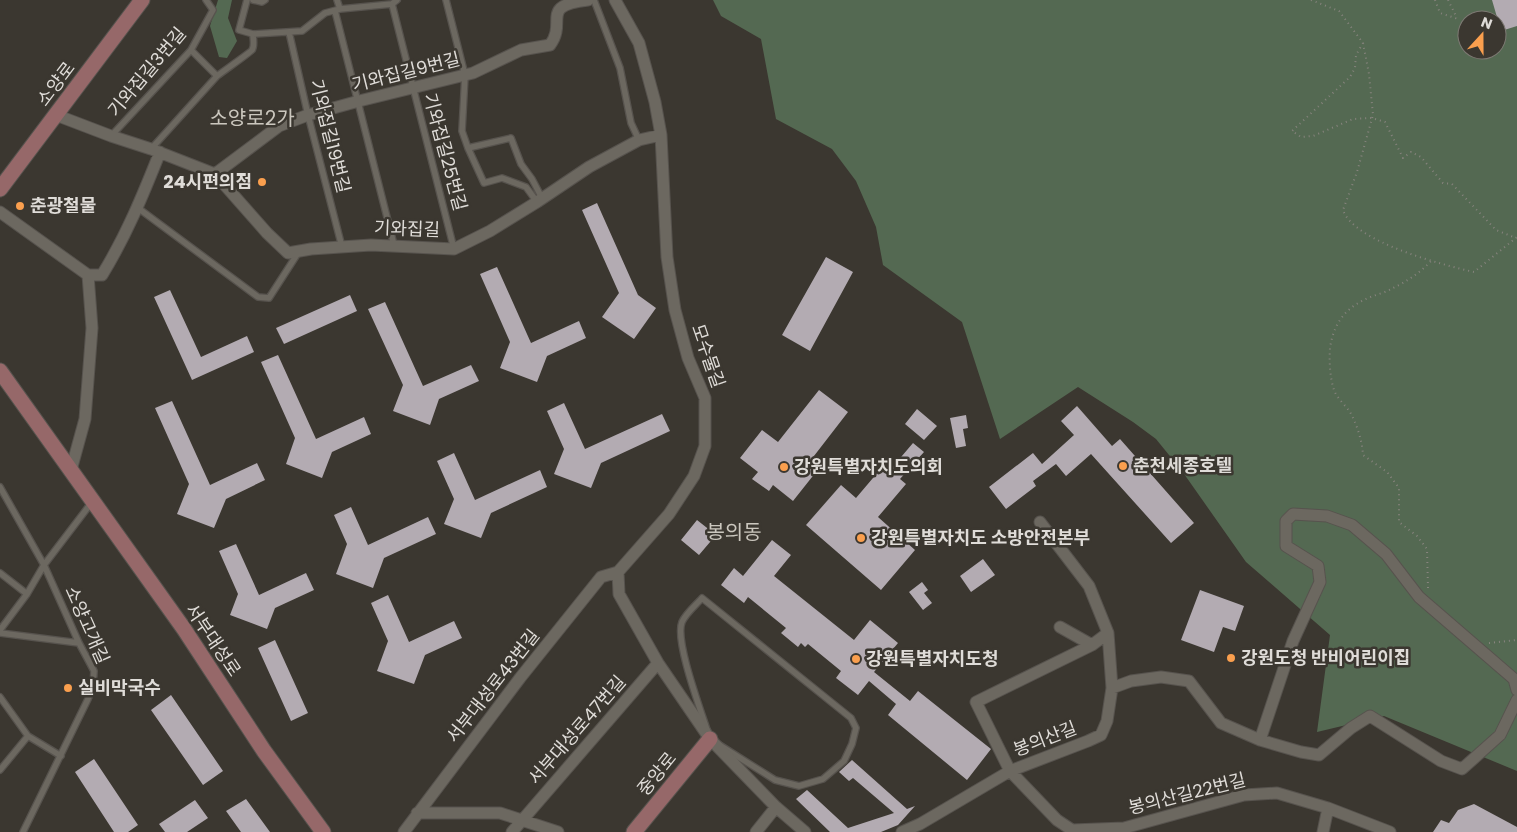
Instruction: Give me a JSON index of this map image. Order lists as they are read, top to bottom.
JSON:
{
  "streets": {
    "street": [
      "기와집길9번길",
      "소양로",
      "기와집길",
      "모수물길",
      "서부대성로",
      "서부대성로43번길",
      "서부대성로47번길",
      "봉의산길",
      "중앙로",
      "봉의산길22번길"
    ],
    "lane": [
      "기와집길3번길",
      "기와집길19번길",
      "기와집길25번길",
      "소양고개길"
    ]
  },
  "crossings": [
    ["기와집길3번길", "기와집길"],
    ["기와집길9번길", "기와집길19번길"],
    ["기와집길9번길", "기와집길25번길"],
    ["기와집길9번길", "기와집길"],
    ["소양로", "기와집길"],
    ["기와집길19번길", "기와집길"],
    ["기와집길25번길", "기와집길"],
    ["기와집길", "모수물길"],
    ["모수물길", "서부대성로43번길"],
    ["봉의산길", "봉의산길22번길"]
  ],
  "districts": ["소양로2가", "봉의동"],
  "places": [
    "24시편의점",
    "춘광철물",
    "춘천세종호텔",
    "강원특별자치도의회",
    "강원특별자치도 소방안전본부",
    "강원도청 반비어린이집",
    "강원특별자치도청",
    "실비막국수"
  ],
  "north": "top"
}
